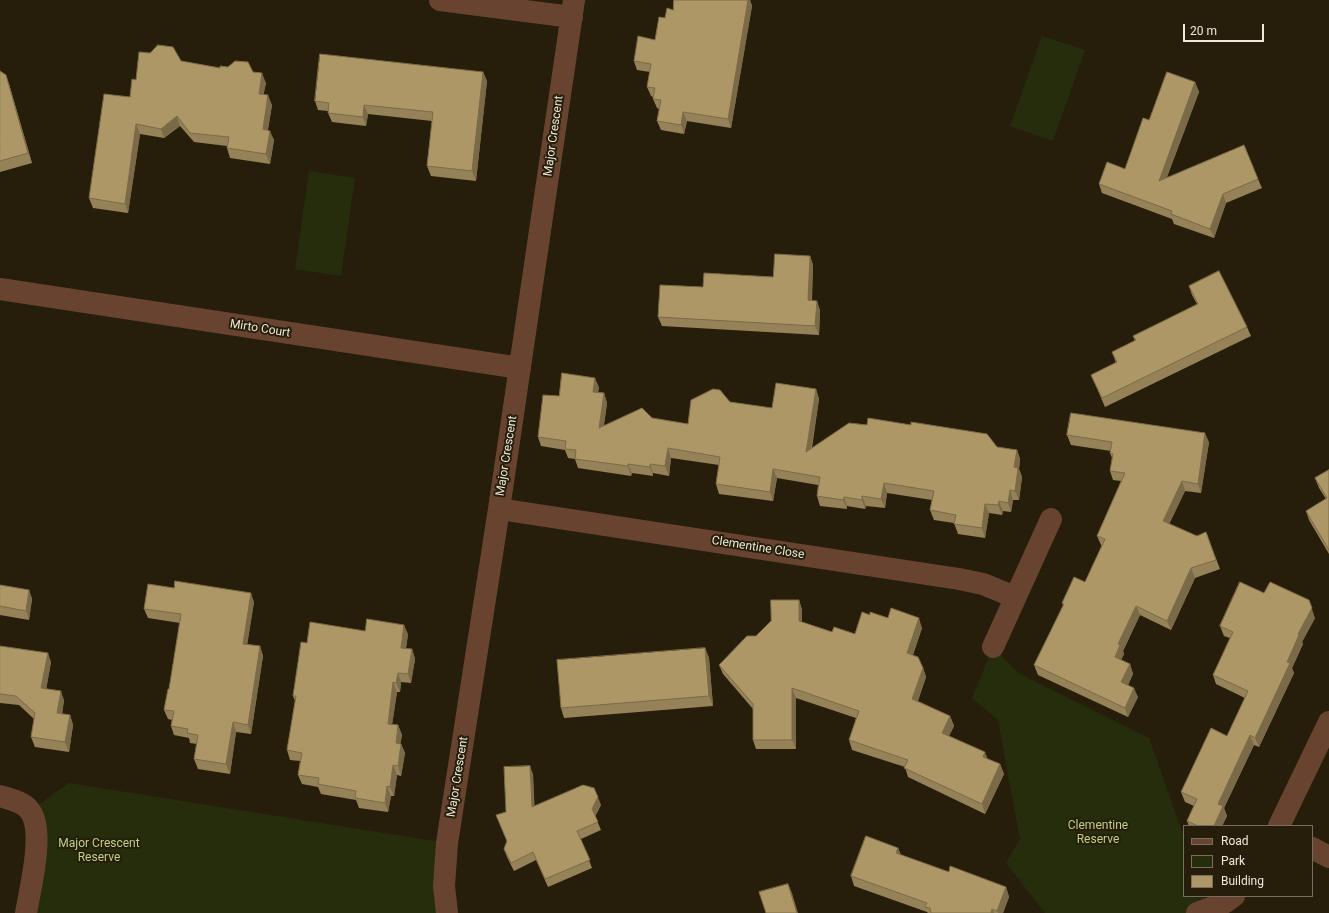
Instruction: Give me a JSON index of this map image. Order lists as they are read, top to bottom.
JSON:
{
  "streets": {
    "street": ["Major Crescent", "Mirto Court", "Clementine Close"]
  },
  "crossings": [
    ["Major Crescent", "Mirto Court"],
    ["Major Crescent", "Clementine Close"]
  ],
  "parks": ["Clementine Reserve", "Major Crescent Reserve"],
  "legend": ["Road", "Park", "Building"],
  "scale_bar": "20 m"
}
